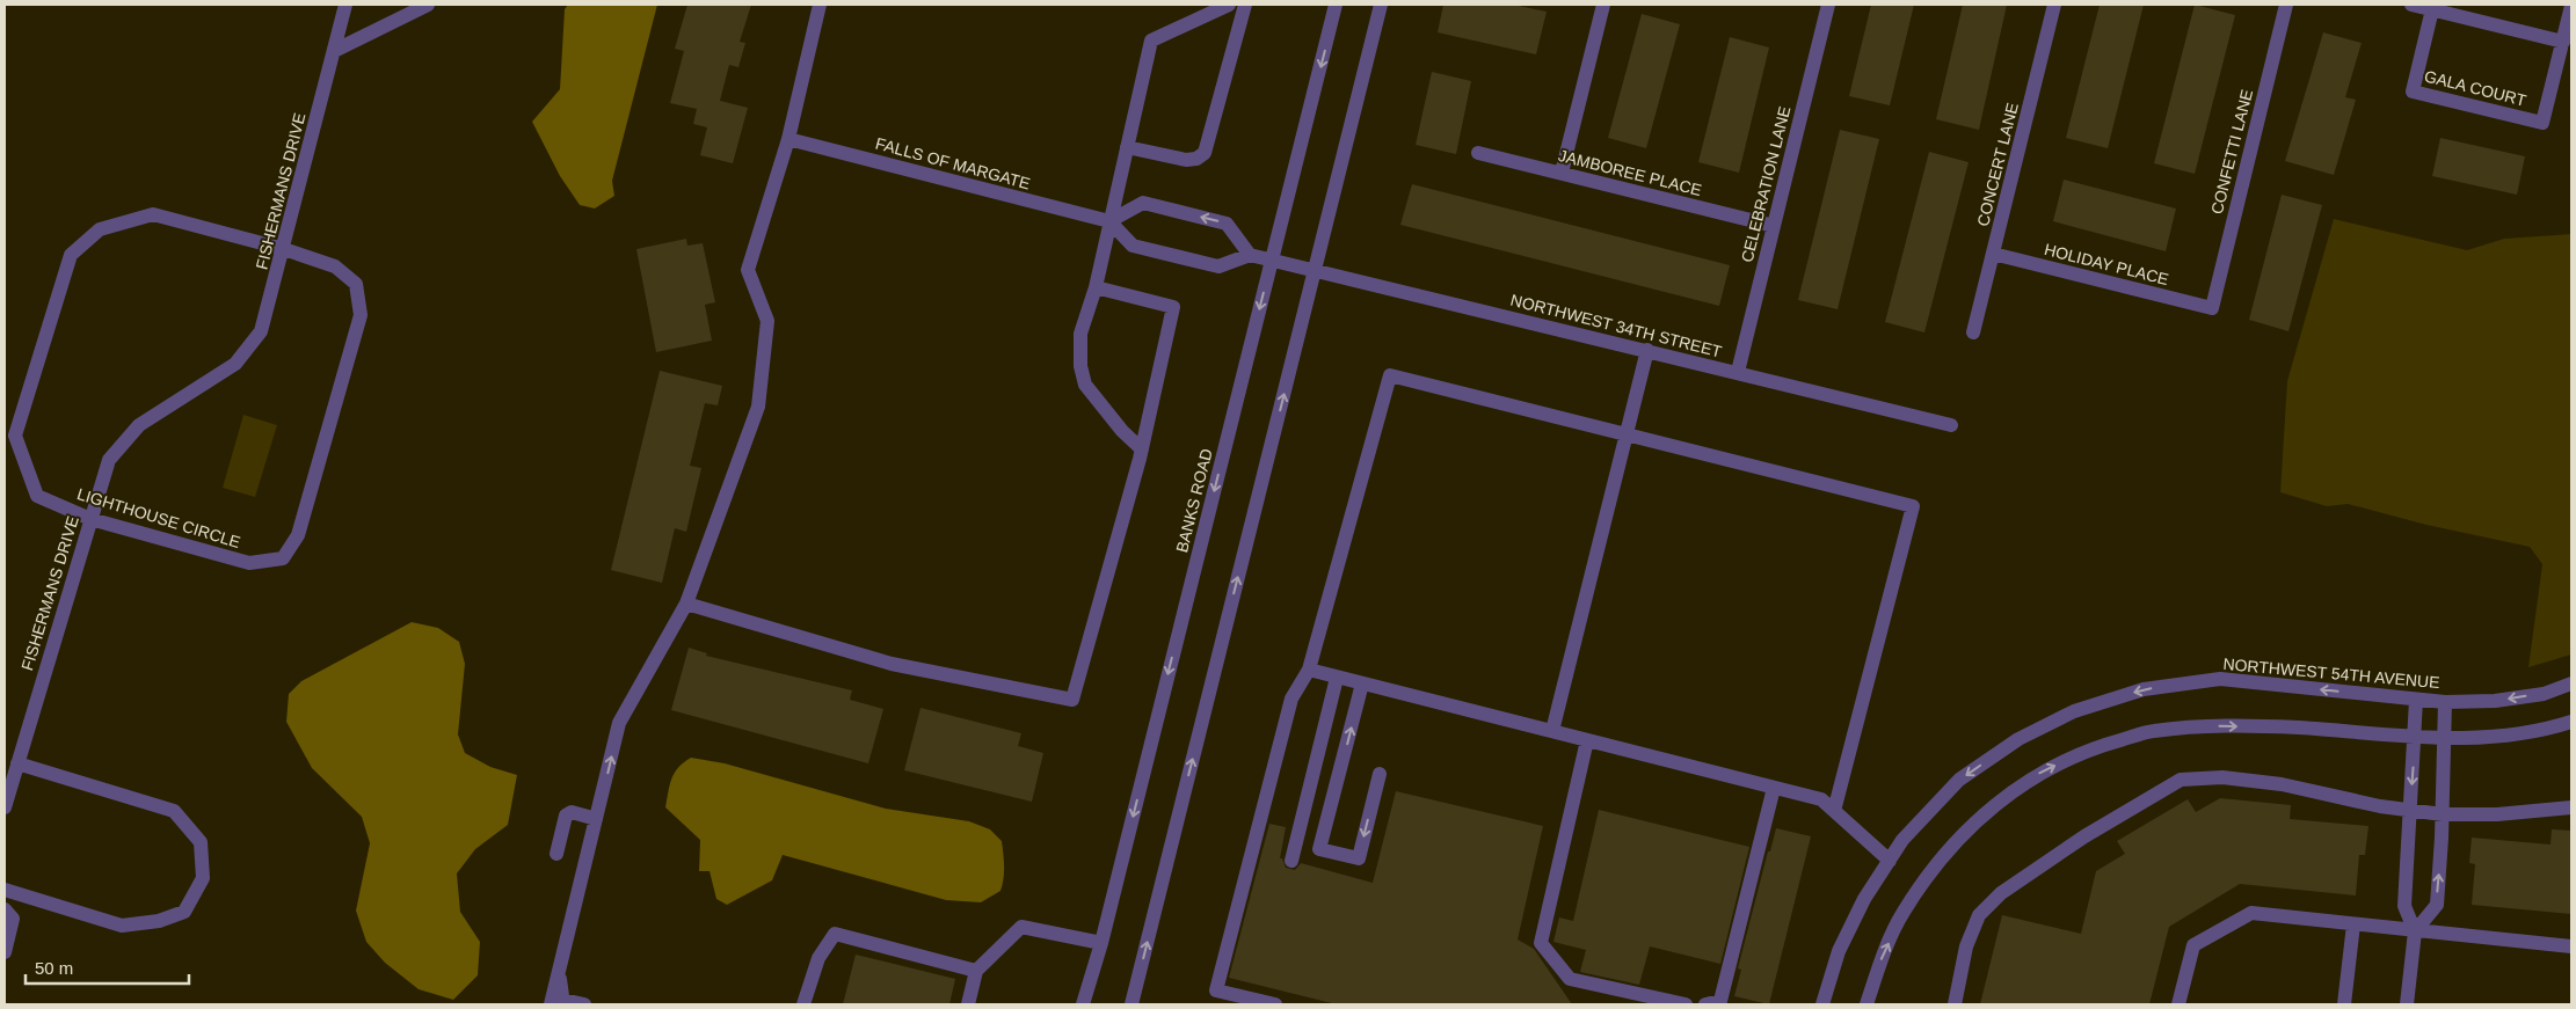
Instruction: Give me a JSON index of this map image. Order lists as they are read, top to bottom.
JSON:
{
  "streets": {
    "street": [
      "GALA COURT",
      "CONFETTI LANE",
      "FALLS OF MARGATE",
      "CONCERT LANE",
      "JAMBOREE PLACE",
      "CELEBRATION LANE",
      "FISHERMANS DRIVE",
      "HOLIDAY PLACE",
      "NORTHWEST 34TH STREET",
      "BANKS ROAD",
      "LIGHTHOUSE CIRCLE",
      "NORTHWEST 54TH AVENUE"
    ]
  },
  "crossings": [
    ["CONFETTI LANE", "HOLIDAY PLACE"],
    ["CONCERT LANE", "HOLIDAY PLACE"],
    ["JAMBOREE PLACE", "CELEBRATION LANE"],
    ["CELEBRATION LANE", "NORTHWEST 34TH STREET"],
    ["FISHERMANS DRIVE", "LIGHTHOUSE CIRCLE"],
    ["NORTHWEST 34TH STREET", "BANKS ROAD"]
  ],
  "scale_bar": "50 m"
}
